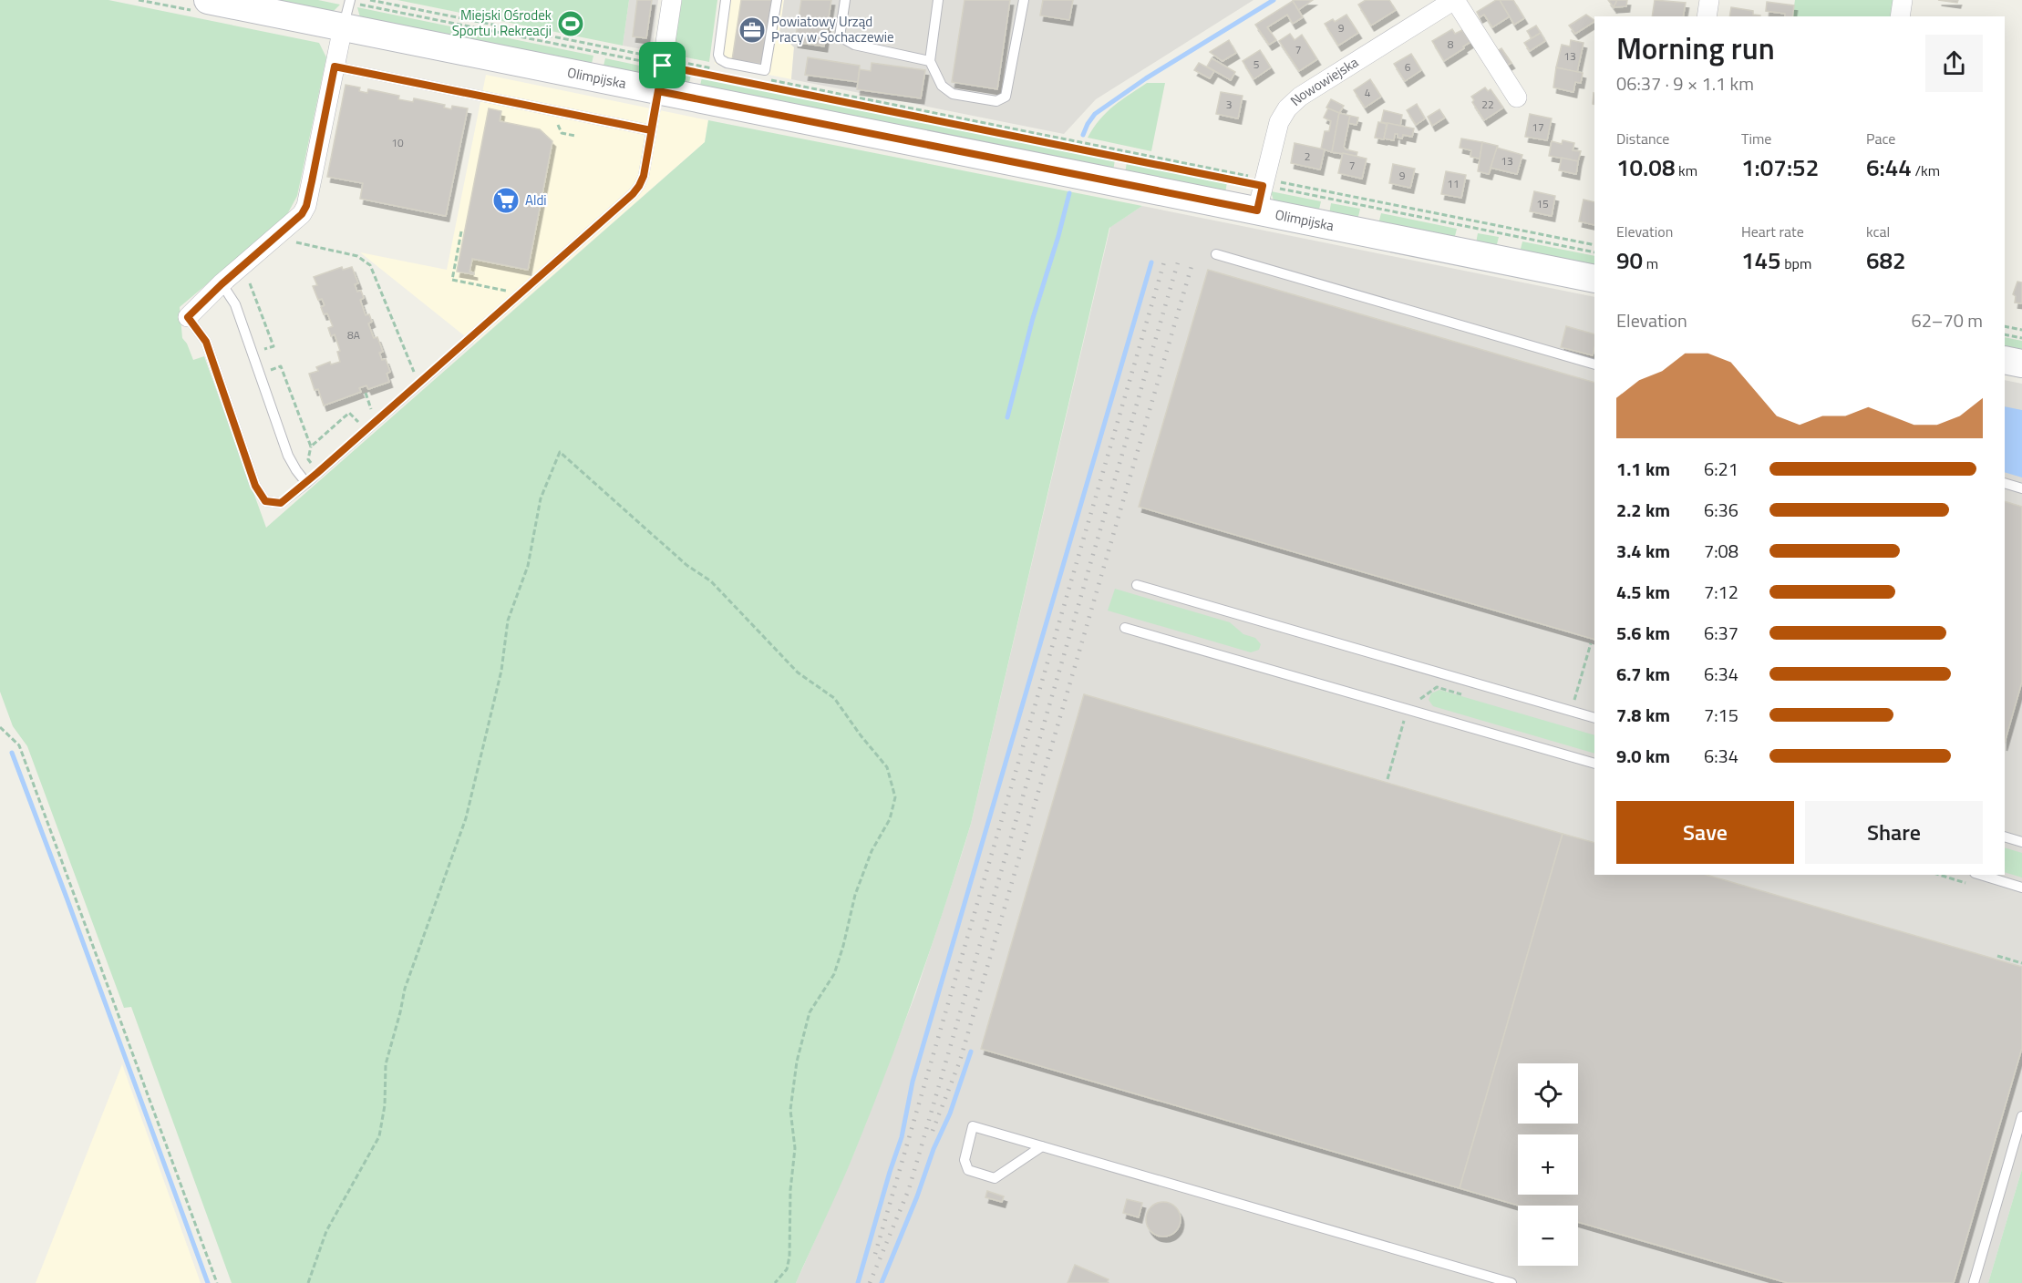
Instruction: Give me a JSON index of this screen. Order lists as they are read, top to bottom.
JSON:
{
  "streets": {
    "street": ["Olimpijska", "Nowowiejska"]
  },
  "crossings": [
    ["Olimpijska", "Nowowiejska"]
  ],
  "places": {
    "sports": ["Miejski Ośrodek Sportu i Rekreacji"],
    "office": ["Powiatowy Urząd Pracy w Sochaczewie"],
    "supermarket": ["Aldi"]
  },
  "house_numbers": [
    "9",
    "8",
    "7",
    "13",
    "5",
    "6",
    "4",
    "3",
    "22",
    "17",
    "10",
    "2",
    "13",
    "7",
    "9",
    "11",
    "15",
    "8A"
  ],
  "page": {
    "heading": ["Morning run", "06:37 · 9 × 1.1 km"],
    "stats": [
      ["Distance", "10.08 km"],
      ["Time", "1:07:52"],
      ["Pace", "6:44 /km"],
      ["Elevation", "90 m"],
      ["Heart rate", "145 bpm"],
      ["kcal", "682"]
    ],
    "chart": ["Elevation", "62–70 m"],
    "list": [
      {
        "name": "1.1 km",
        "note": "6:21"
      },
      {
        "name": "2.2 km",
        "note": "6:36"
      },
      {
        "name": "3.4 km",
        "note": "7:08"
      },
      {
        "name": "4.5 km",
        "note": "7:12"
      },
      {
        "name": "5.6 km",
        "note": "6:37"
      },
      {
        "name": "6.7 km",
        "note": "6:34"
      },
      {
        "name": "7.8 km",
        "note": "7:15"
      },
      {
        "name": "9.0 km",
        "note": "6:34"
      }
    ],
    "buttons": ["Save", "Share"],
    "map_buttons": ["+", "−"]
  }
}
